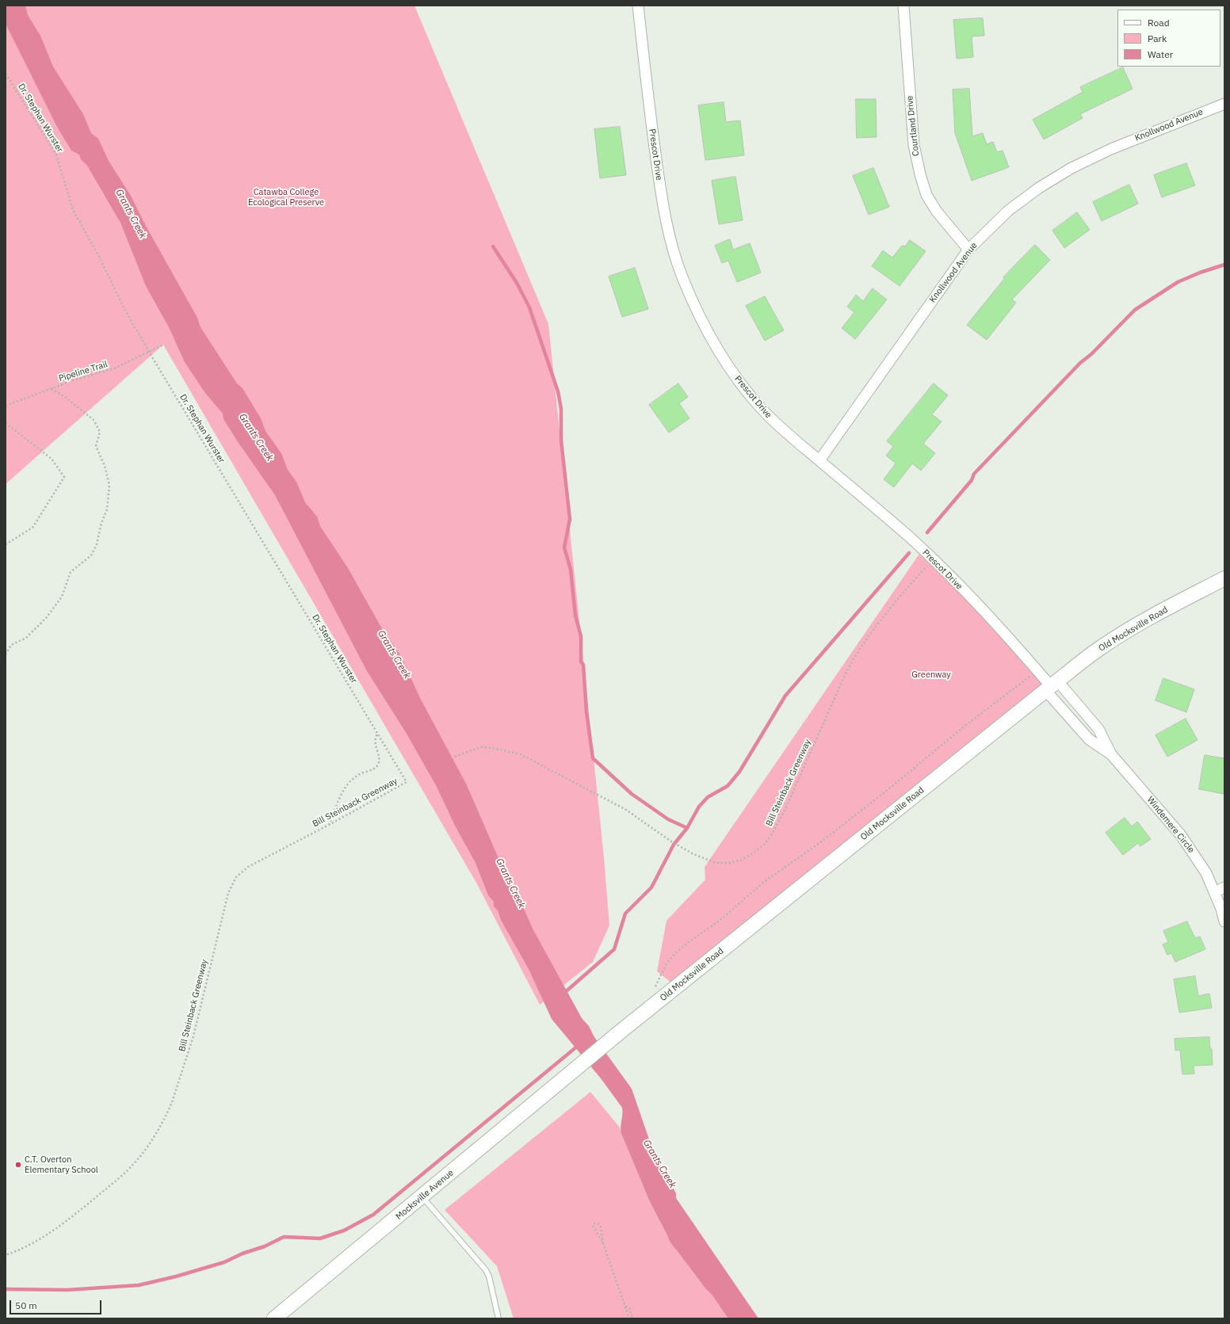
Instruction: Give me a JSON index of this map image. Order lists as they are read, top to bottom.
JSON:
{
  "streets": {
    "street": [
      "Knollwood Avenue",
      "Courtland Drive",
      "Prescot Drive",
      "Old Mocksville Road",
      "Windemere Circle",
      "Mocksville Avenue"
    ],
    "path": ["Dr. Stephan Wurster", "Pipeline Trail", "Bill Steinback Greenway"]
  },
  "crossings": [
    ["Dr. Stephan Wurster", "Pipeline Trail"],
    ["Dr. Stephan Wurster", "Bill Steinback Greenway"],
    ["Knollwood Avenue", "Courtland Drive"],
    ["Knollwood Avenue", "Prescot Drive"],
    ["Prescot Drive", "Old Mocksville Road"],
    ["Prescot Drive", "Windemere Circle"],
    ["Old Mocksville Road", "Windemere Circle"],
    ["Old Mocksville Road", "Mocksville Avenue"]
  ],
  "water": ["Grants Creek"],
  "parks": ["Catawba College Ecological Preserve", "Greenway"],
  "places": ["C.T. Overton Elementary School"],
  "legend": ["Road", "Park", "Water"],
  "scale_bar": "50 m"
}
